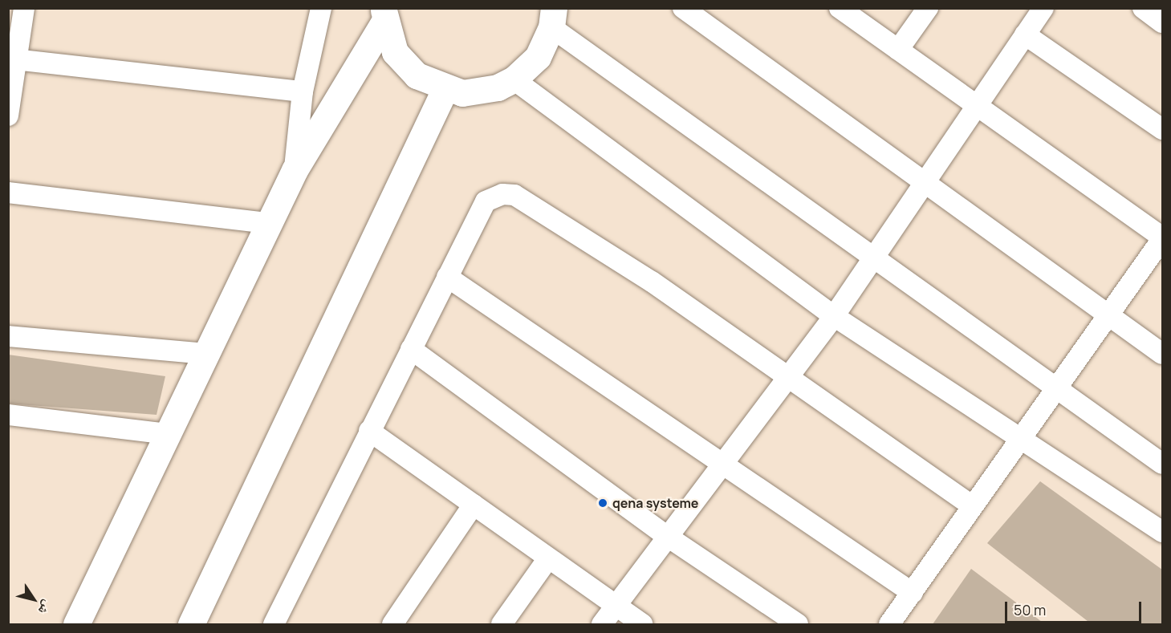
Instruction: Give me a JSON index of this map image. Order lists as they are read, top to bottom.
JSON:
{
  "places": ["qena systeme"],
  "scale_bar": "50 m",
  "north": "bottom right"
}
